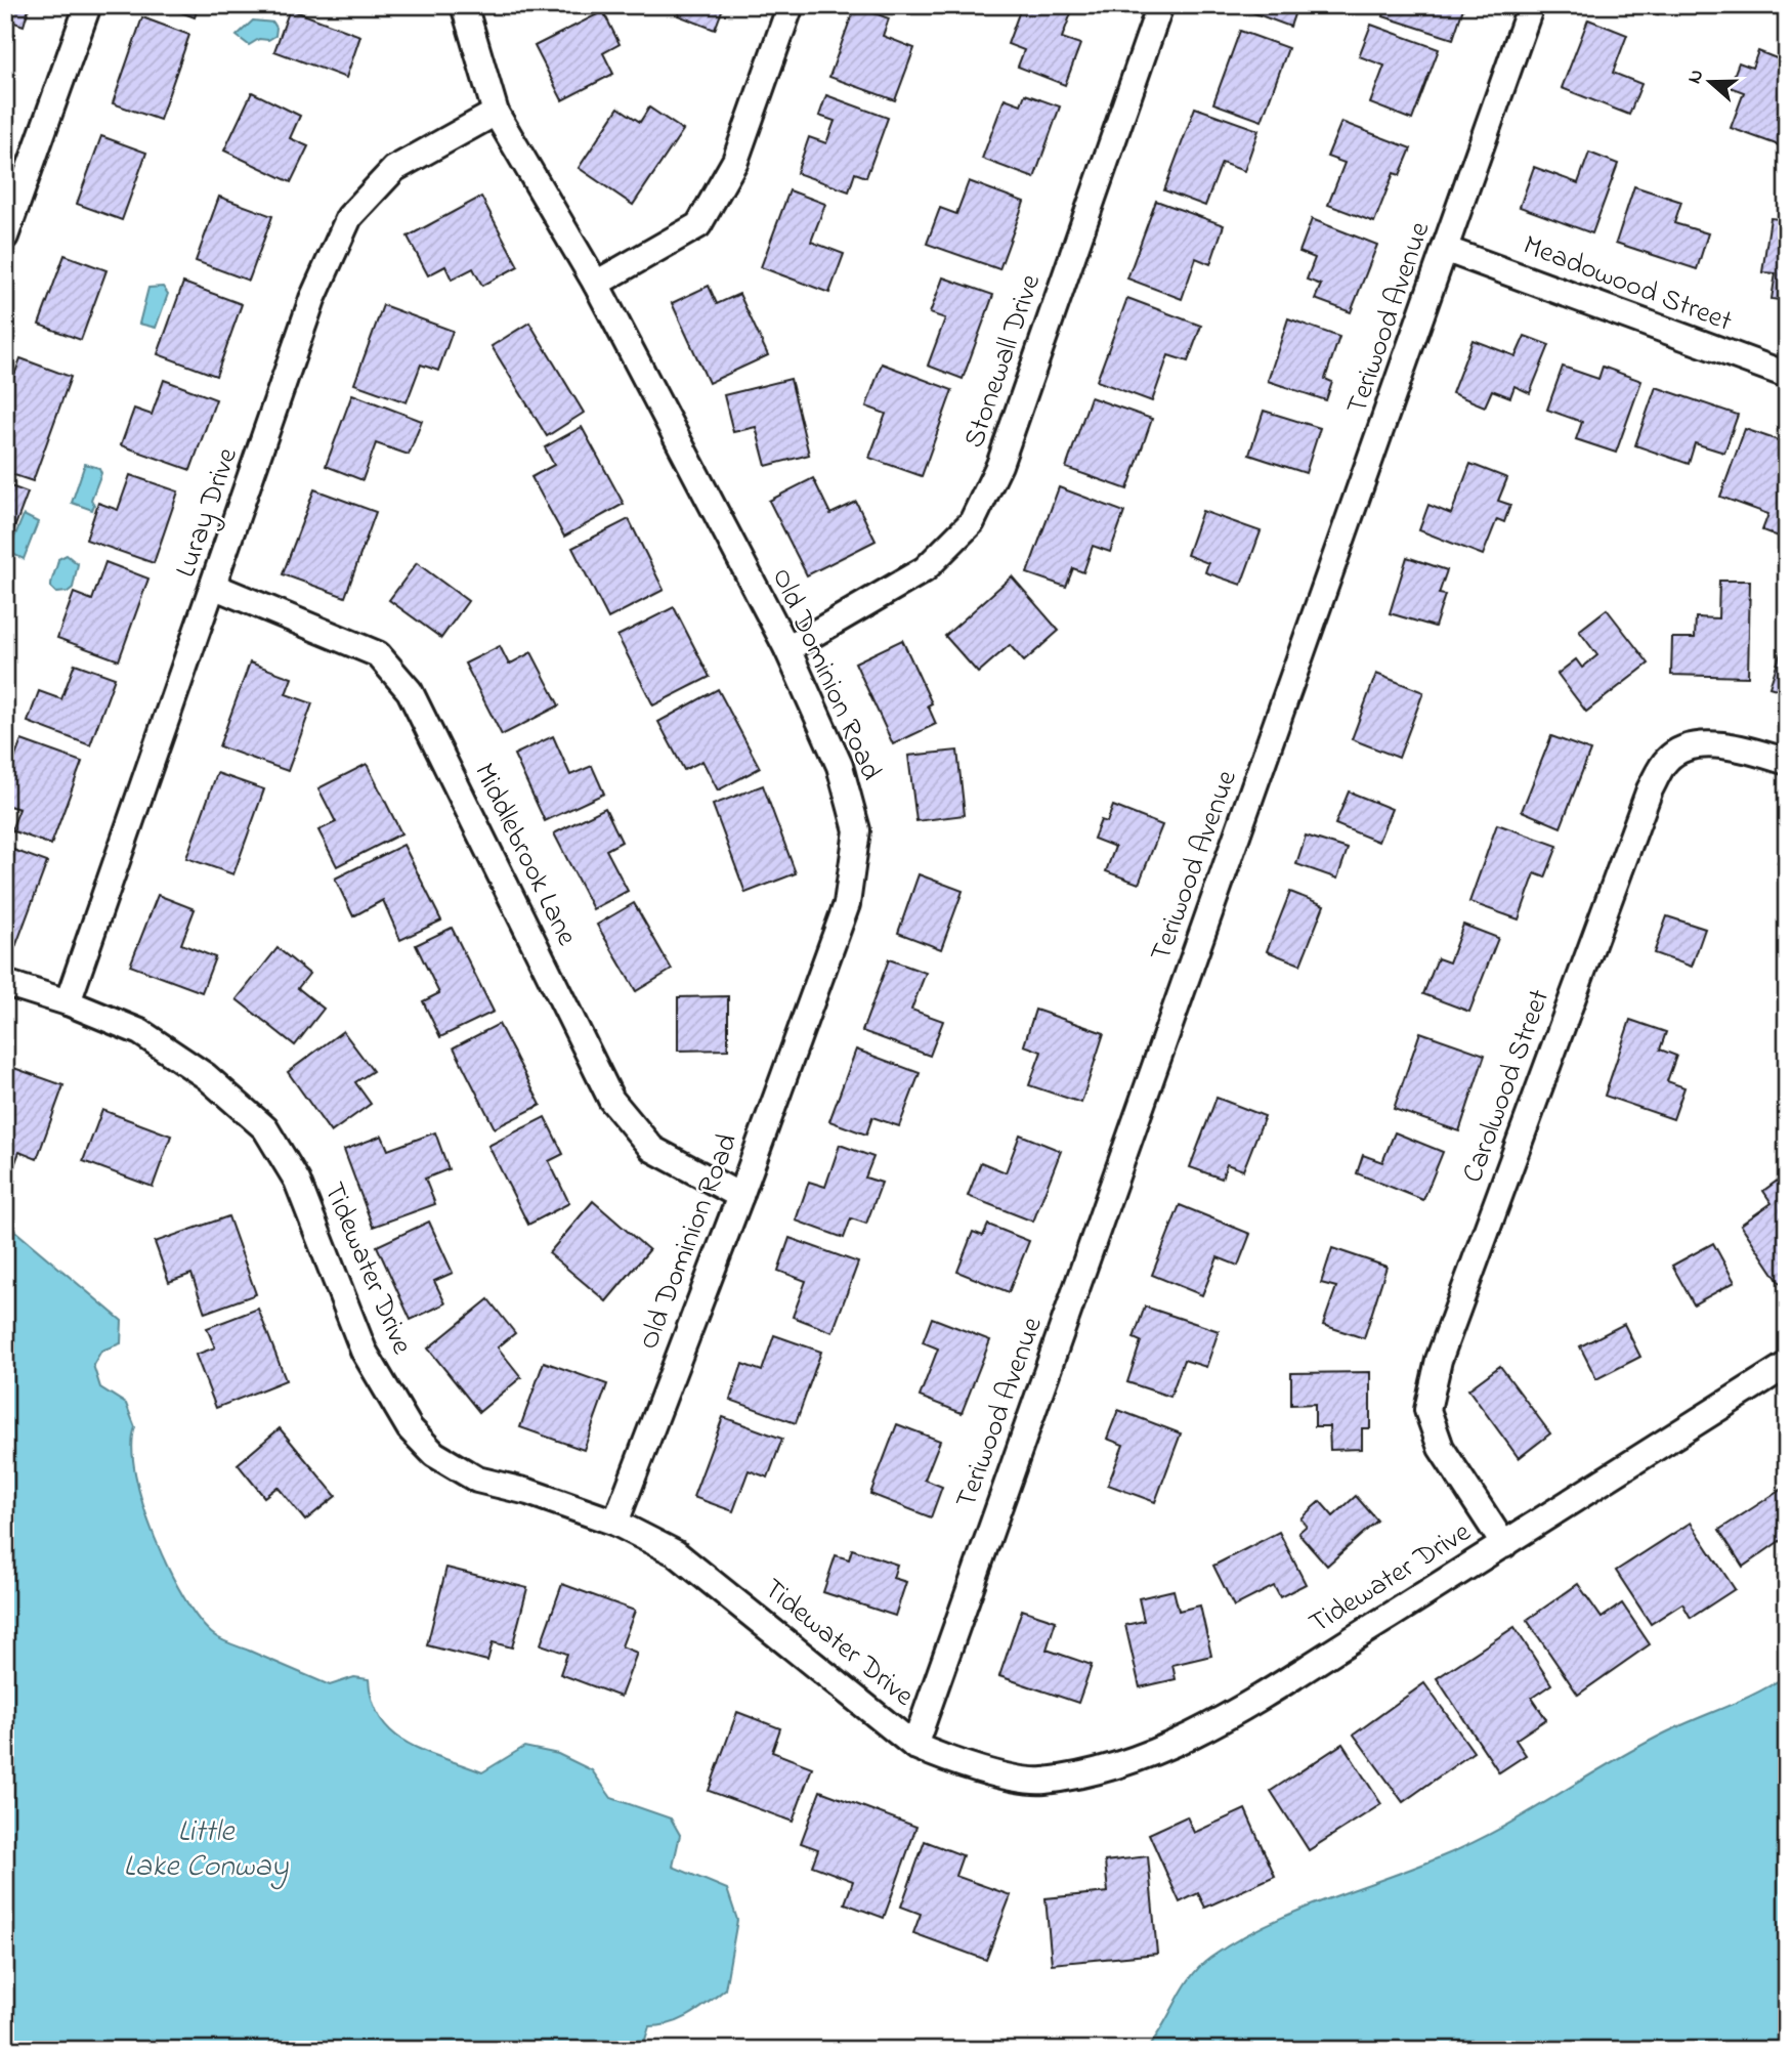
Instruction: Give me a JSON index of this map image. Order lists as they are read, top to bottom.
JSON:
{
  "streets": {
    "street": [
      "Meadowood Street",
      "Teriwood Avenue",
      "Stonewall Drive",
      "Luray Drive",
      "Old Dominion Road",
      "Middlebrook Lane",
      "Carolwood Street",
      "Tidewater Drive"
    ]
  },
  "crossings": [
    ["Meadowood Street", "Teriwood Avenue"],
    ["Teriwood Avenue", "Tidewater Drive"],
    ["Stonewall Drive", "Old Dominion Road"],
    ["Luray Drive", "Old Dominion Road"],
    ["Luray Drive", "Middlebrook Lane"],
    ["Luray Drive", "Tidewater Drive"],
    ["Old Dominion Road", "Middlebrook Lane"],
    ["Old Dominion Road", "Tidewater Drive"],
    ["Carolwood Street", "Tidewater Drive"]
  ],
  "water": ["Little Lake Conway"],
  "north": "left"
}
